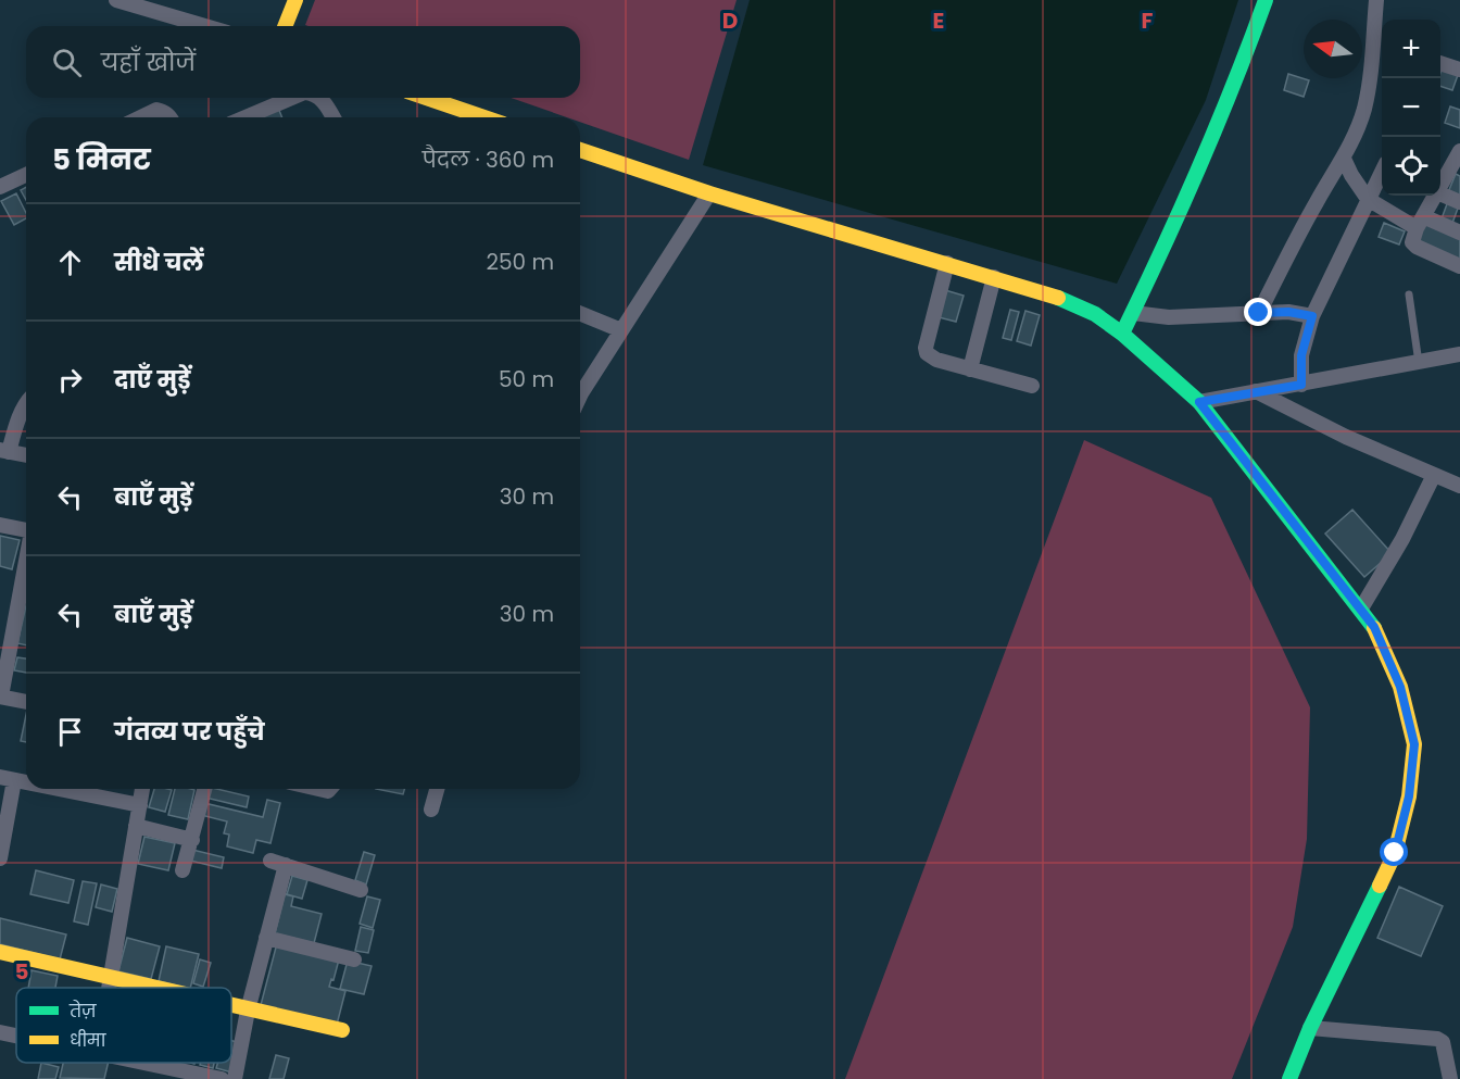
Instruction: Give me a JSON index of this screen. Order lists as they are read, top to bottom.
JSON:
{
  "legend": ["तेज़", "धीमा"],
  "north": "left",
  "page": {
    "map_buttons": ["+", "−"],
    "search": "यहाँ खोजें",
    "heading": ["5 मिनट", "पैदल · 360 m"],
    "list": [
      ["सीधे चलें", "250 m"],
      ["दाएँ मुड़ें", "50 m"],
      ["बाएँ मुड़ें", "30 m"],
      ["बाएँ मुड़ें", "30 m"],
      "गंतव्य पर पहुँचे"
    ]
  },
  "grid": {
    "columns": ["D", "E", "F"],
    "rows": ["5"]
  }
}
